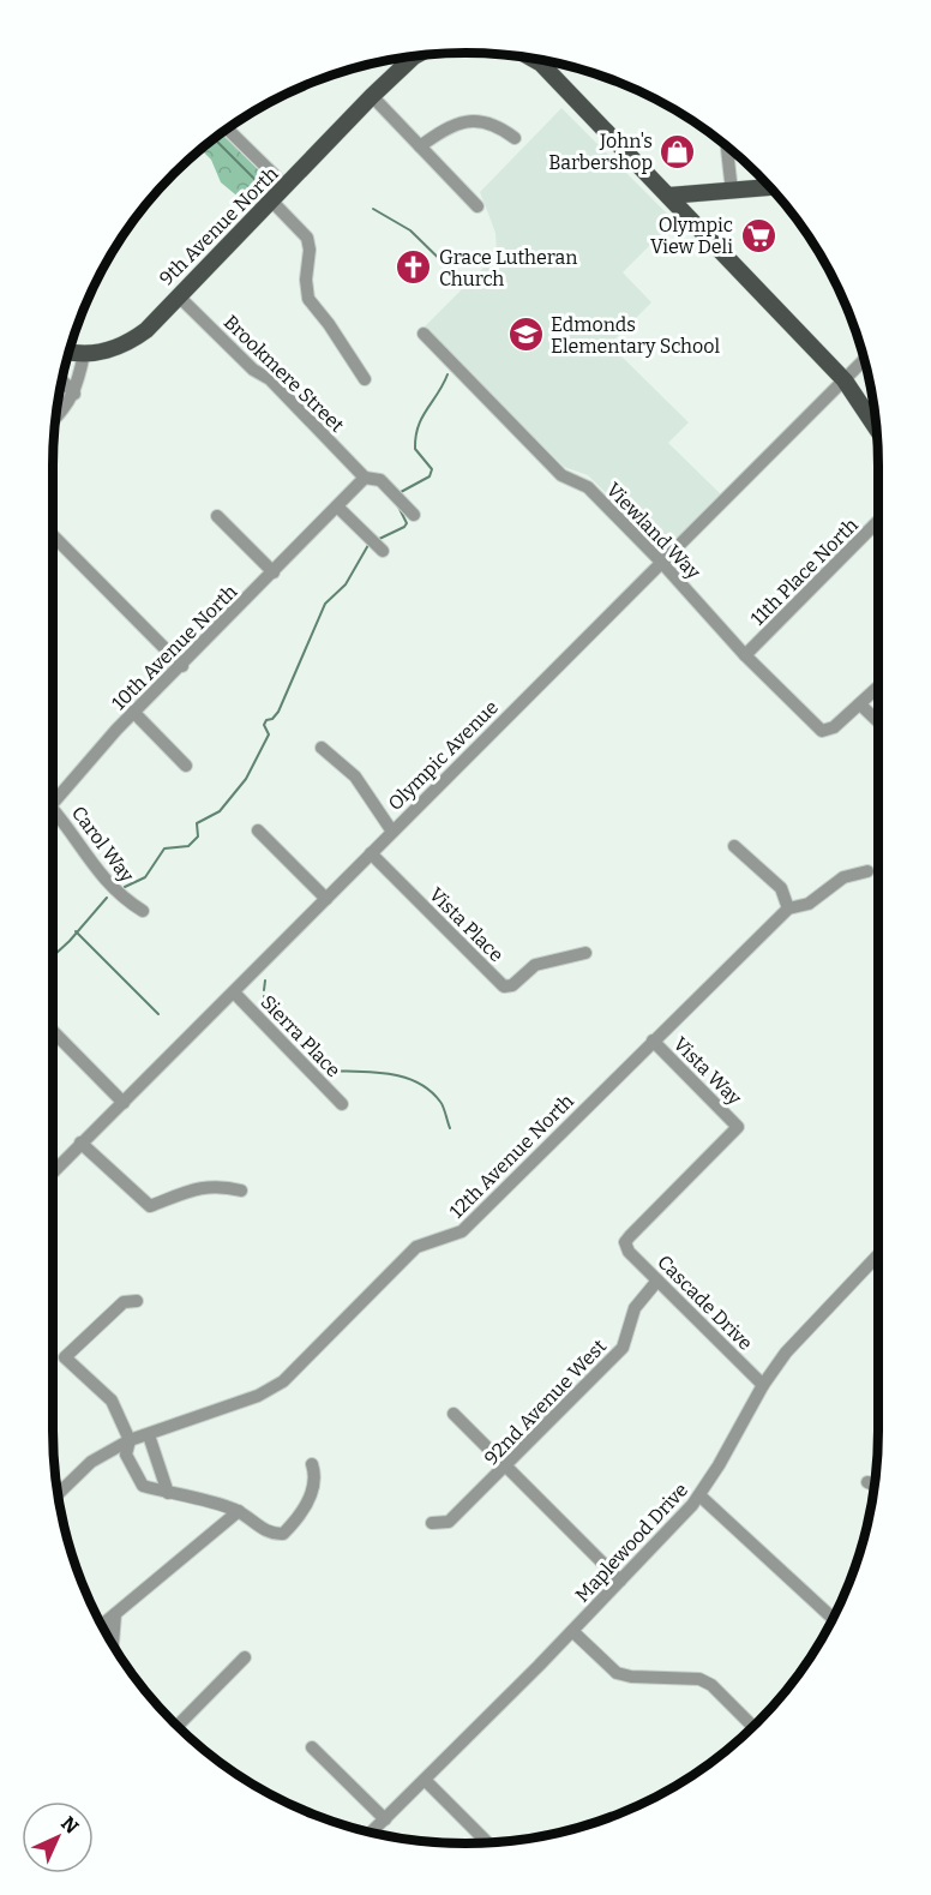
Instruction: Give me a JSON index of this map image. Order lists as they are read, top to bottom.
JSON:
{
  "streets": {
    "main road": ["9th Avenue North"],
    "street": [
      "Brookmere Street",
      "Viewland Way",
      "11th Place North",
      "10th Avenue North",
      "Olympic Avenue",
      "Carol Way",
      "Vista Place",
      "Sierra Place",
      "Vista Way",
      "12th Avenue North",
      "Cascade Drive",
      "92nd Avenue West",
      "Maplewood Drive"
    ]
  },
  "crossings": [
    ["9th Avenue North", "Brookmere Street"],
    ["Brookmere Street", "10th Avenue North"],
    ["Viewland Way", "11th Place North"],
    ["Viewland Way", "Olympic Avenue"],
    ["Olympic Avenue", "Vista Place"],
    ["Olympic Avenue", "Sierra Place"],
    ["Vista Way", "12th Avenue North"],
    ["Vista Way", "Cascade Drive"],
    ["Cascade Drive", "92nd Avenue West"],
    ["Cascade Drive", "Maplewood Drive"]
  ],
  "places": {
    "shop": ["John's Barbershop"],
    "supermarket": ["Olympic View Deli"],
    "church": ["Grace Lutheran Church"],
    "school or university": ["Edmonds Elementary School"]
  },
  "north": "top right"
}
